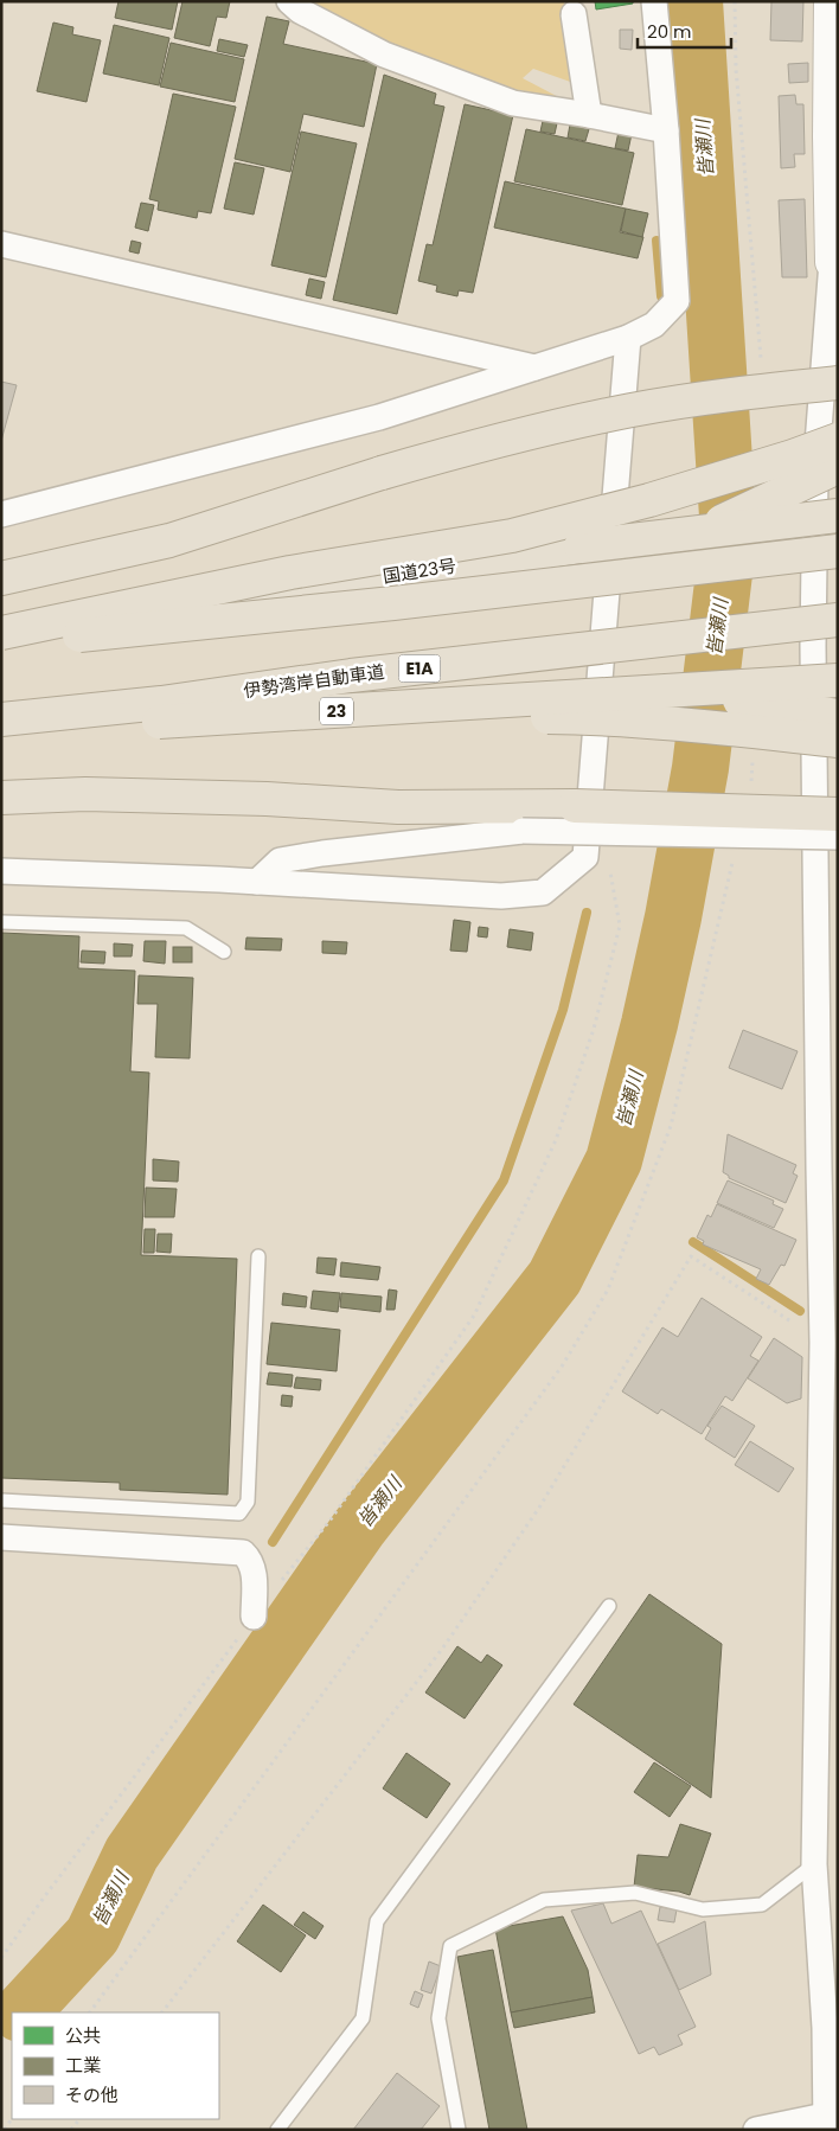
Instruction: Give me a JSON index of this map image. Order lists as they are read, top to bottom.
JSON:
{
  "streets": {
    "highway": [
      "国道23号",
      "E1A",
      "伊勢湾岸自動車道",
      "23"
    ]
  },
  "water": ["皆瀬川"],
  "legend": ["公共", "工業", "その他"],
  "scale_bar": "20 m"
}
